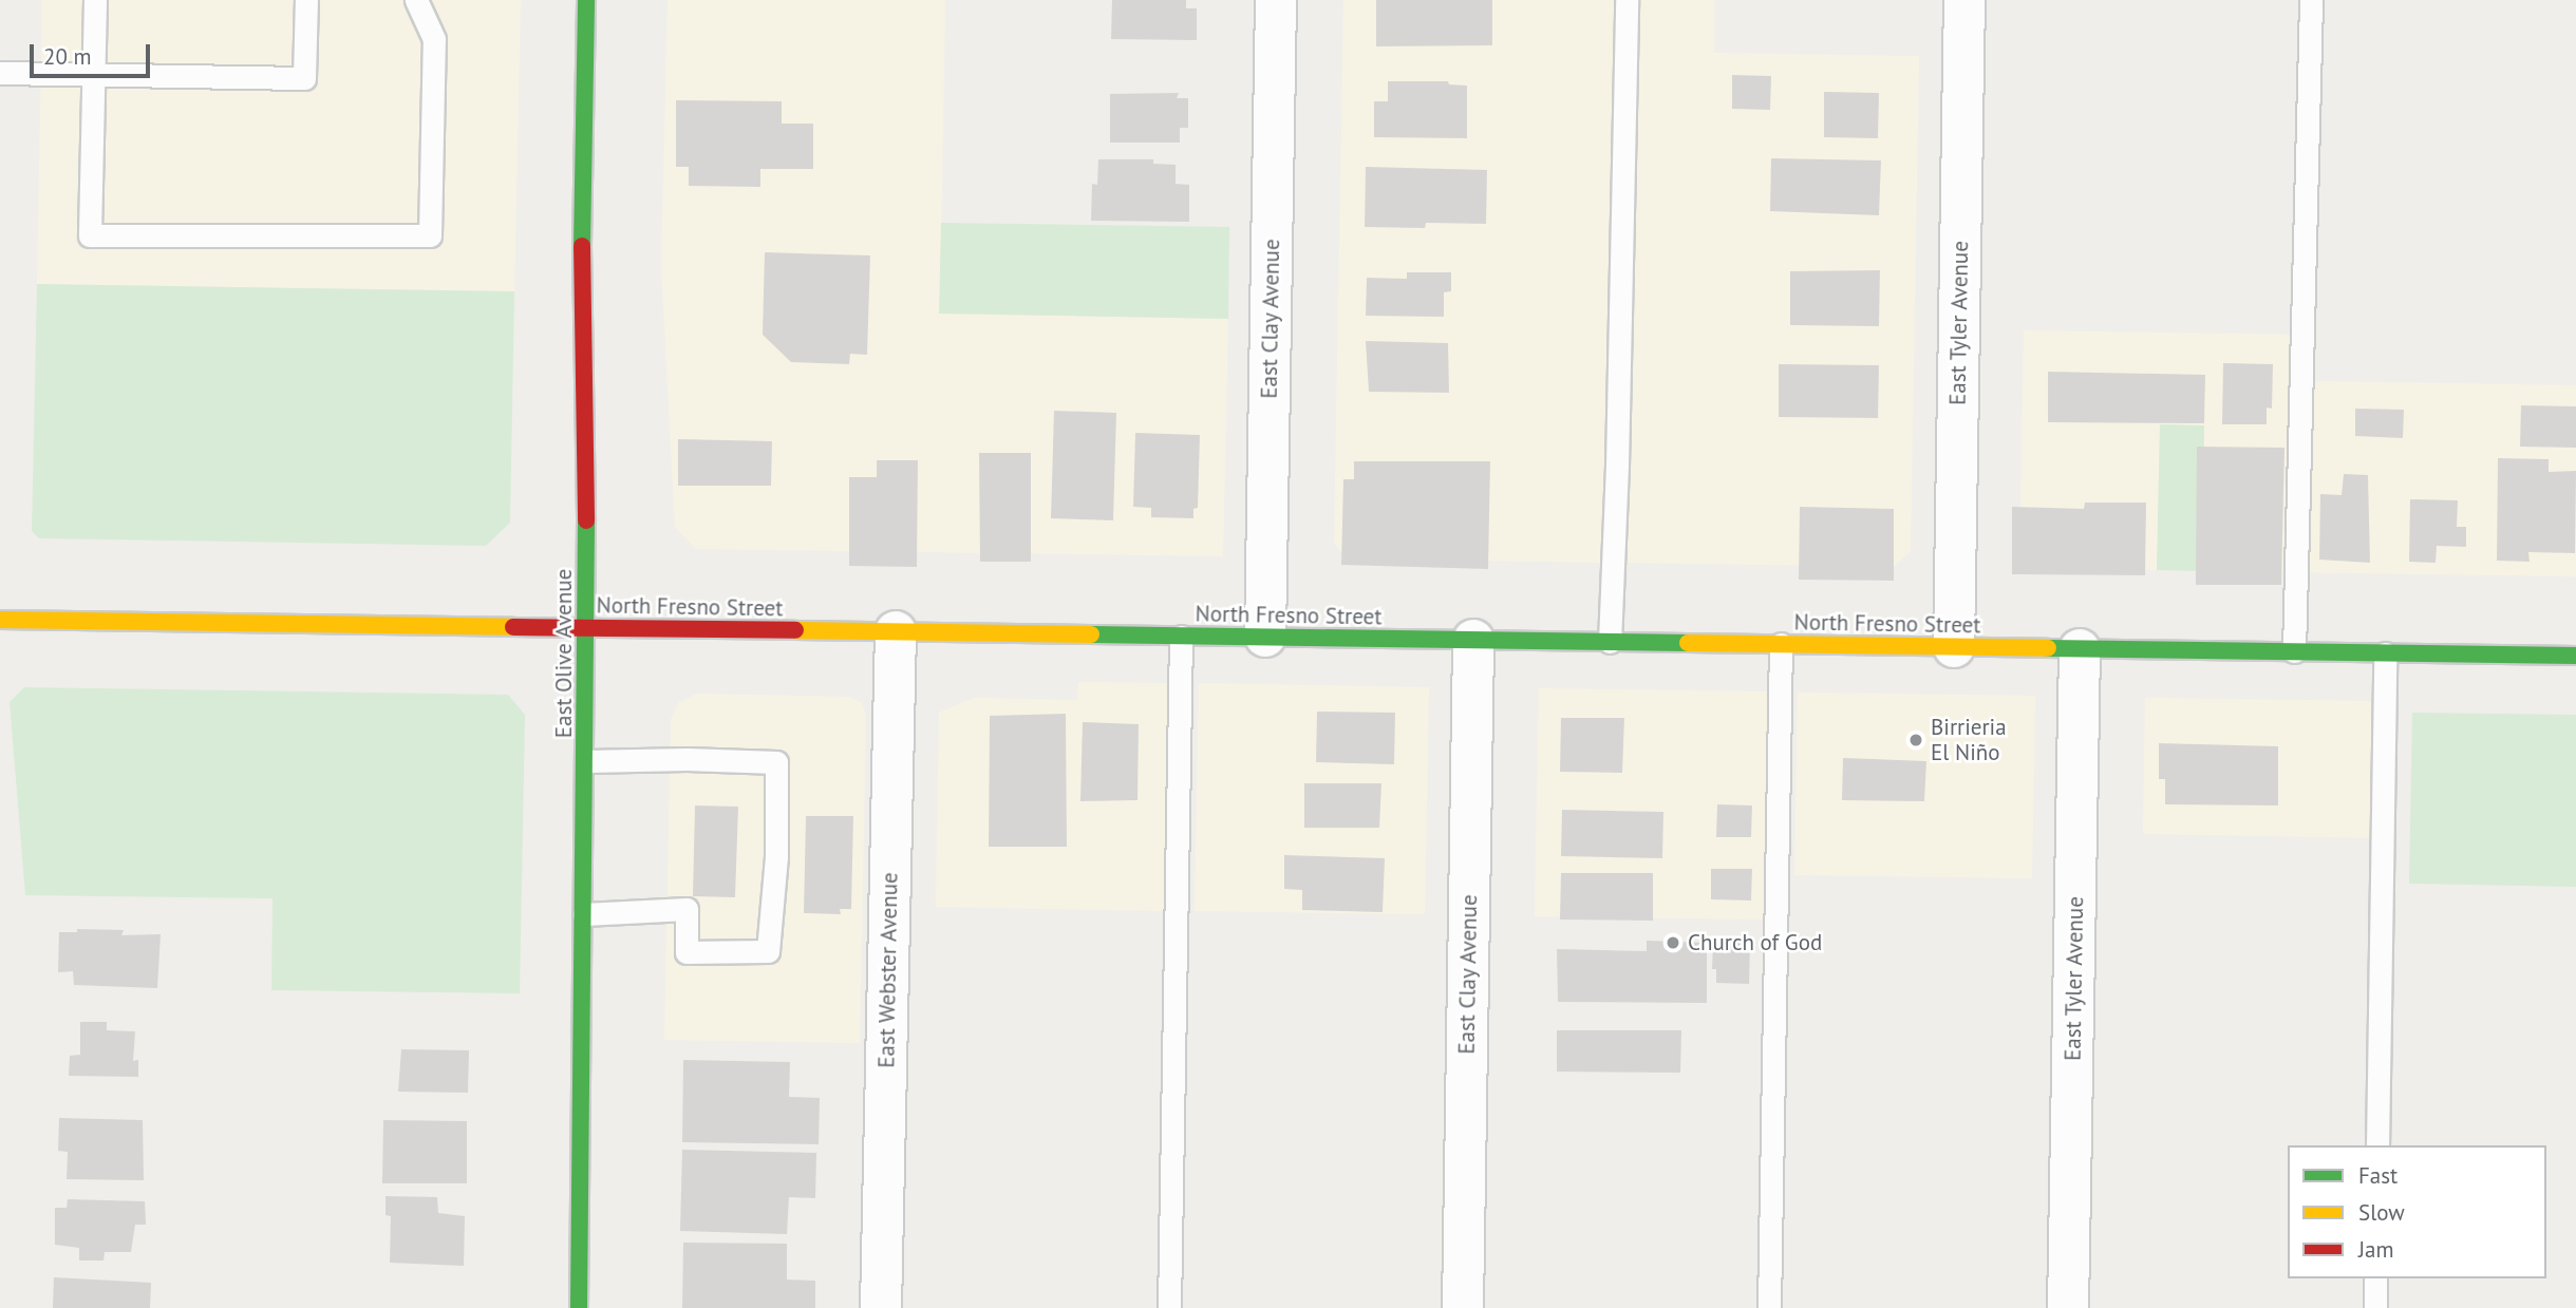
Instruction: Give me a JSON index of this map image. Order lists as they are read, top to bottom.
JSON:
{
  "streets": {
    "main road": ["North Fresno Street", "East Olive Avenue"],
    "street": ["East Clay Avenue", "East Tyler Avenue", "East Webster Avenue"]
  },
  "crossings": [
    ["East Clay Avenue", "North Fresno Street"],
    ["East Tyler Avenue", "North Fresno Street"],
    ["North Fresno Street", "East Olive Avenue"],
    ["North Fresno Street", "East Webster Avenue"]
  ],
  "places": ["Birrieria El Niño", "Church of God"],
  "legend": ["Fast", "Slow", "Jam"],
  "scale_bar": "20 m"
}
